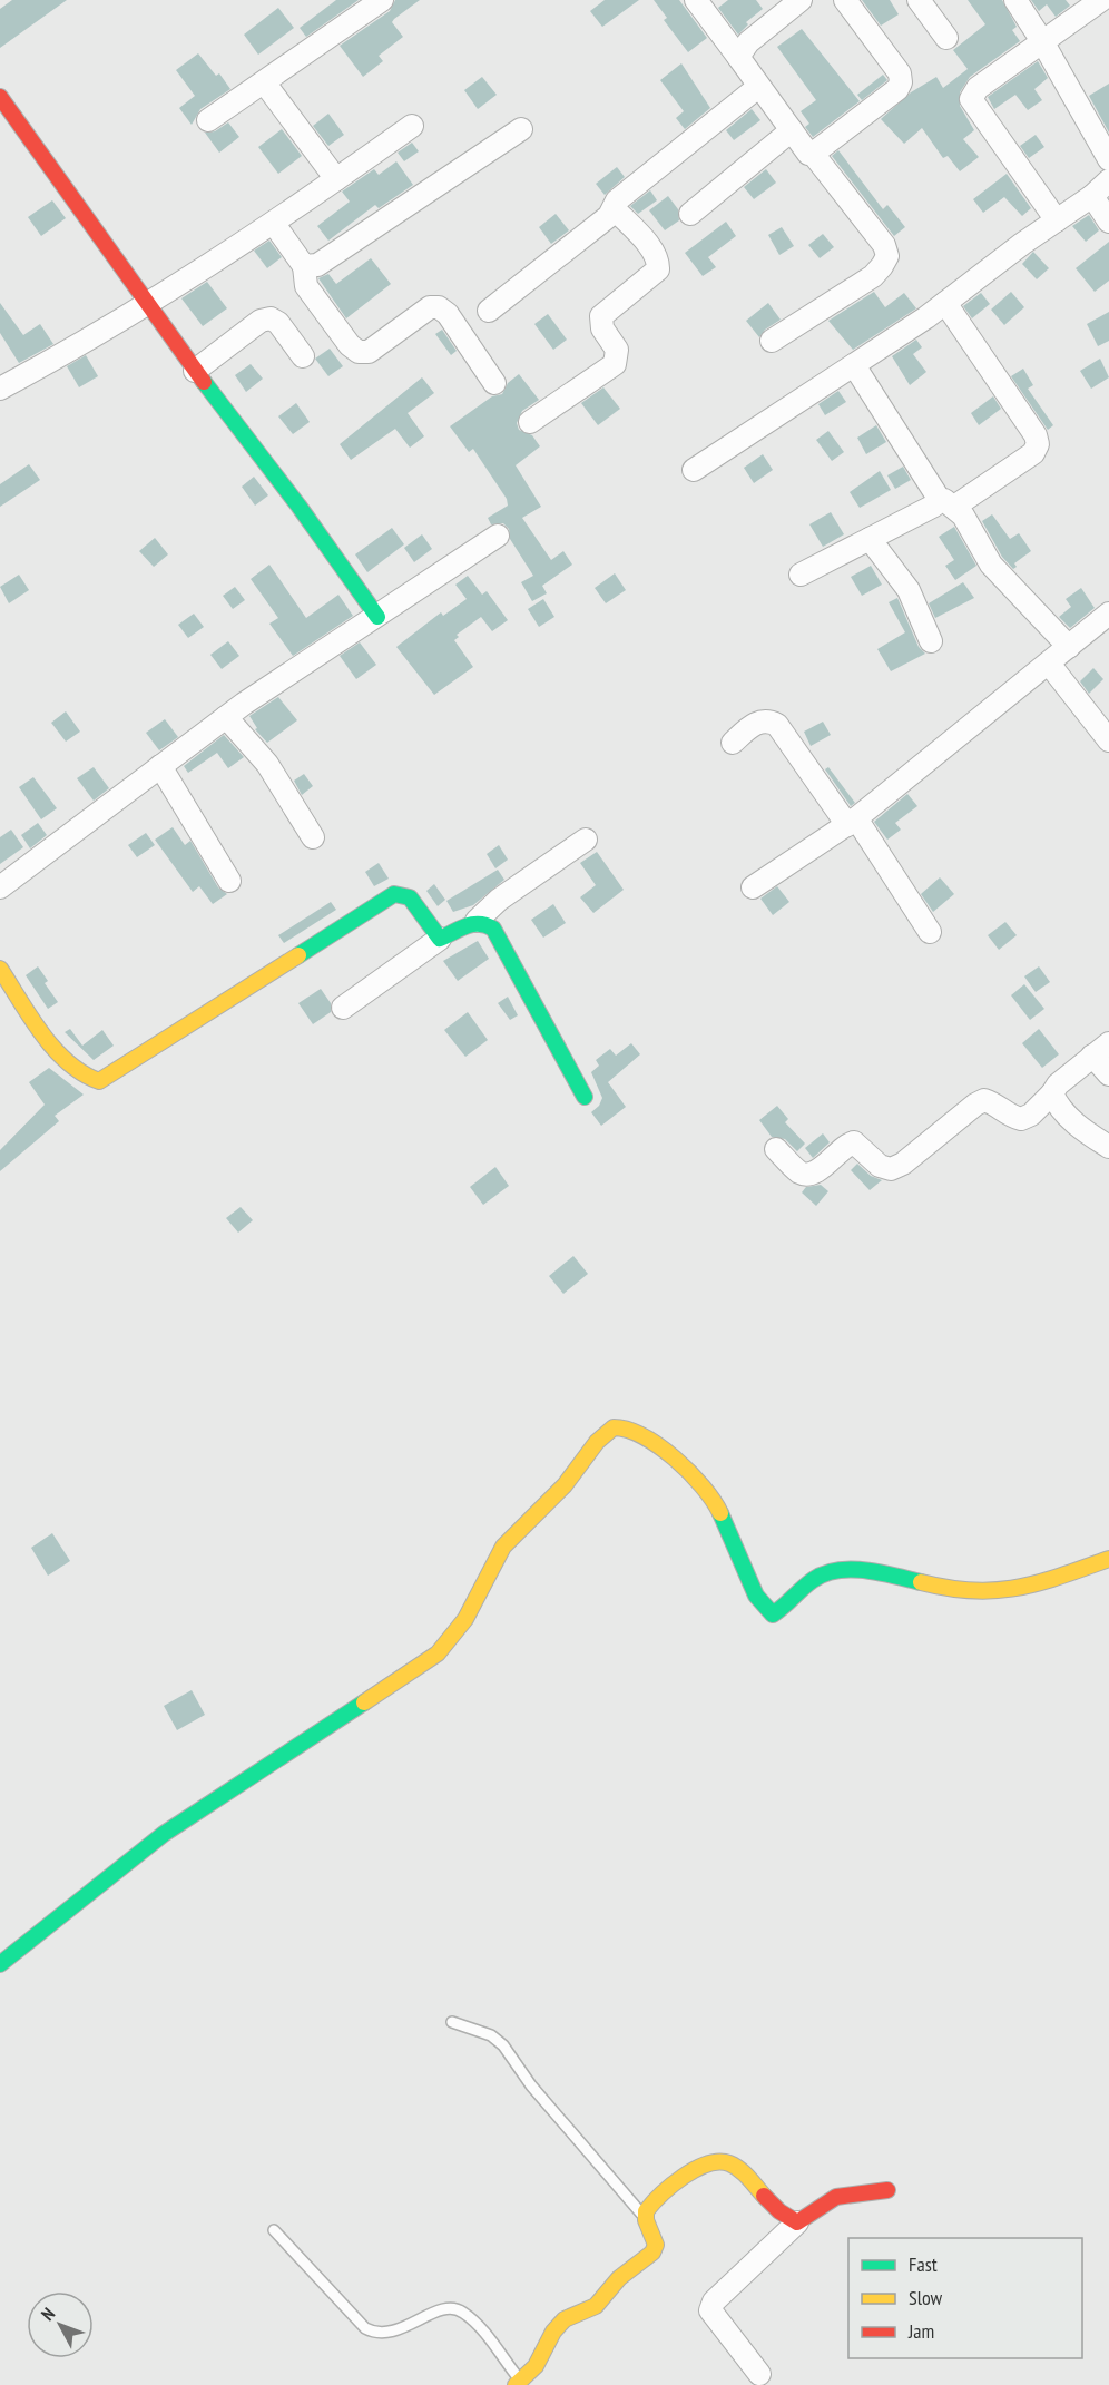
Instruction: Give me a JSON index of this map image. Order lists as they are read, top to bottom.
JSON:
{
  "legend": ["Fast", "Slow", "Jam"],
  "north": "top left"
}
